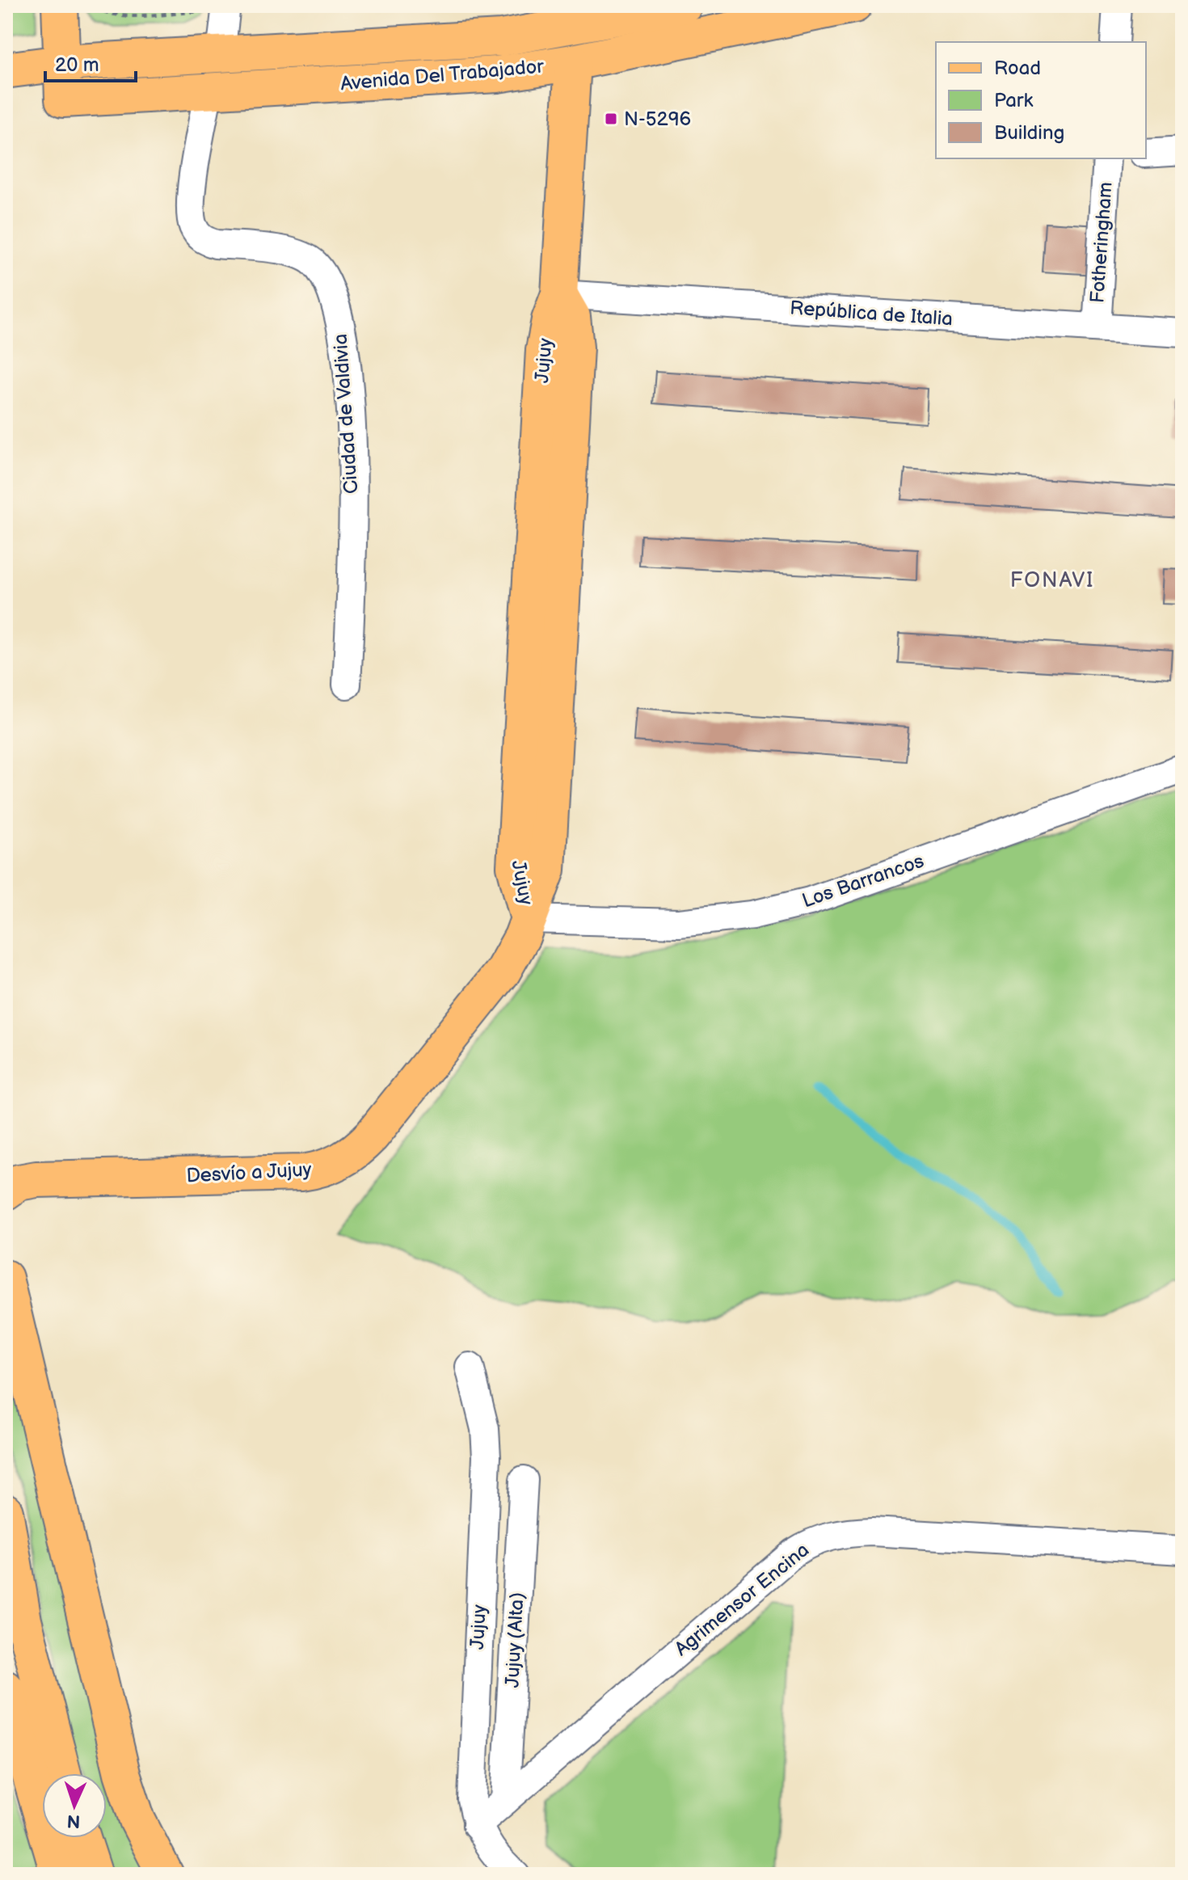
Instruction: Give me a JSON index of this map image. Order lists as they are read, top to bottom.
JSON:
{
  "streets": {
    "main road": ["Avenida Del Trabajador", "Jujuy", "Desvío a Jujuy"],
    "street": [
      "Fotheringham",
      "República de Italia",
      "Ciudad de Valdivia",
      "Los Barrancos",
      "Agrimensor Encina",
      "Jujuy (Alta)"
    ]
  },
  "crossings": [
    ["Avenida Del Trabajador", "Jujuy"],
    ["Avenida Del Trabajador", "Ciudad de Valdivia"],
    ["Fotheringham", "República de Italia"],
    ["República de Italia", "Jujuy"],
    ["Jujuy", "Los Barrancos"],
    ["Jujuy", "Desvío a Jujuy"],
    ["Jujuy", "Agrimensor Encina"],
    ["Los Barrancos", "Desvío a Jujuy"],
    ["Agrimensor Encina", "Jujuy (Alta)"]
  ],
  "districts": ["FONAVI"],
  "places": {
    "transit": ["N-5296"]
  },
  "legend": ["Road", "Park", "Building"],
  "scale_bar": "20 m",
  "north": "bottom"
}
